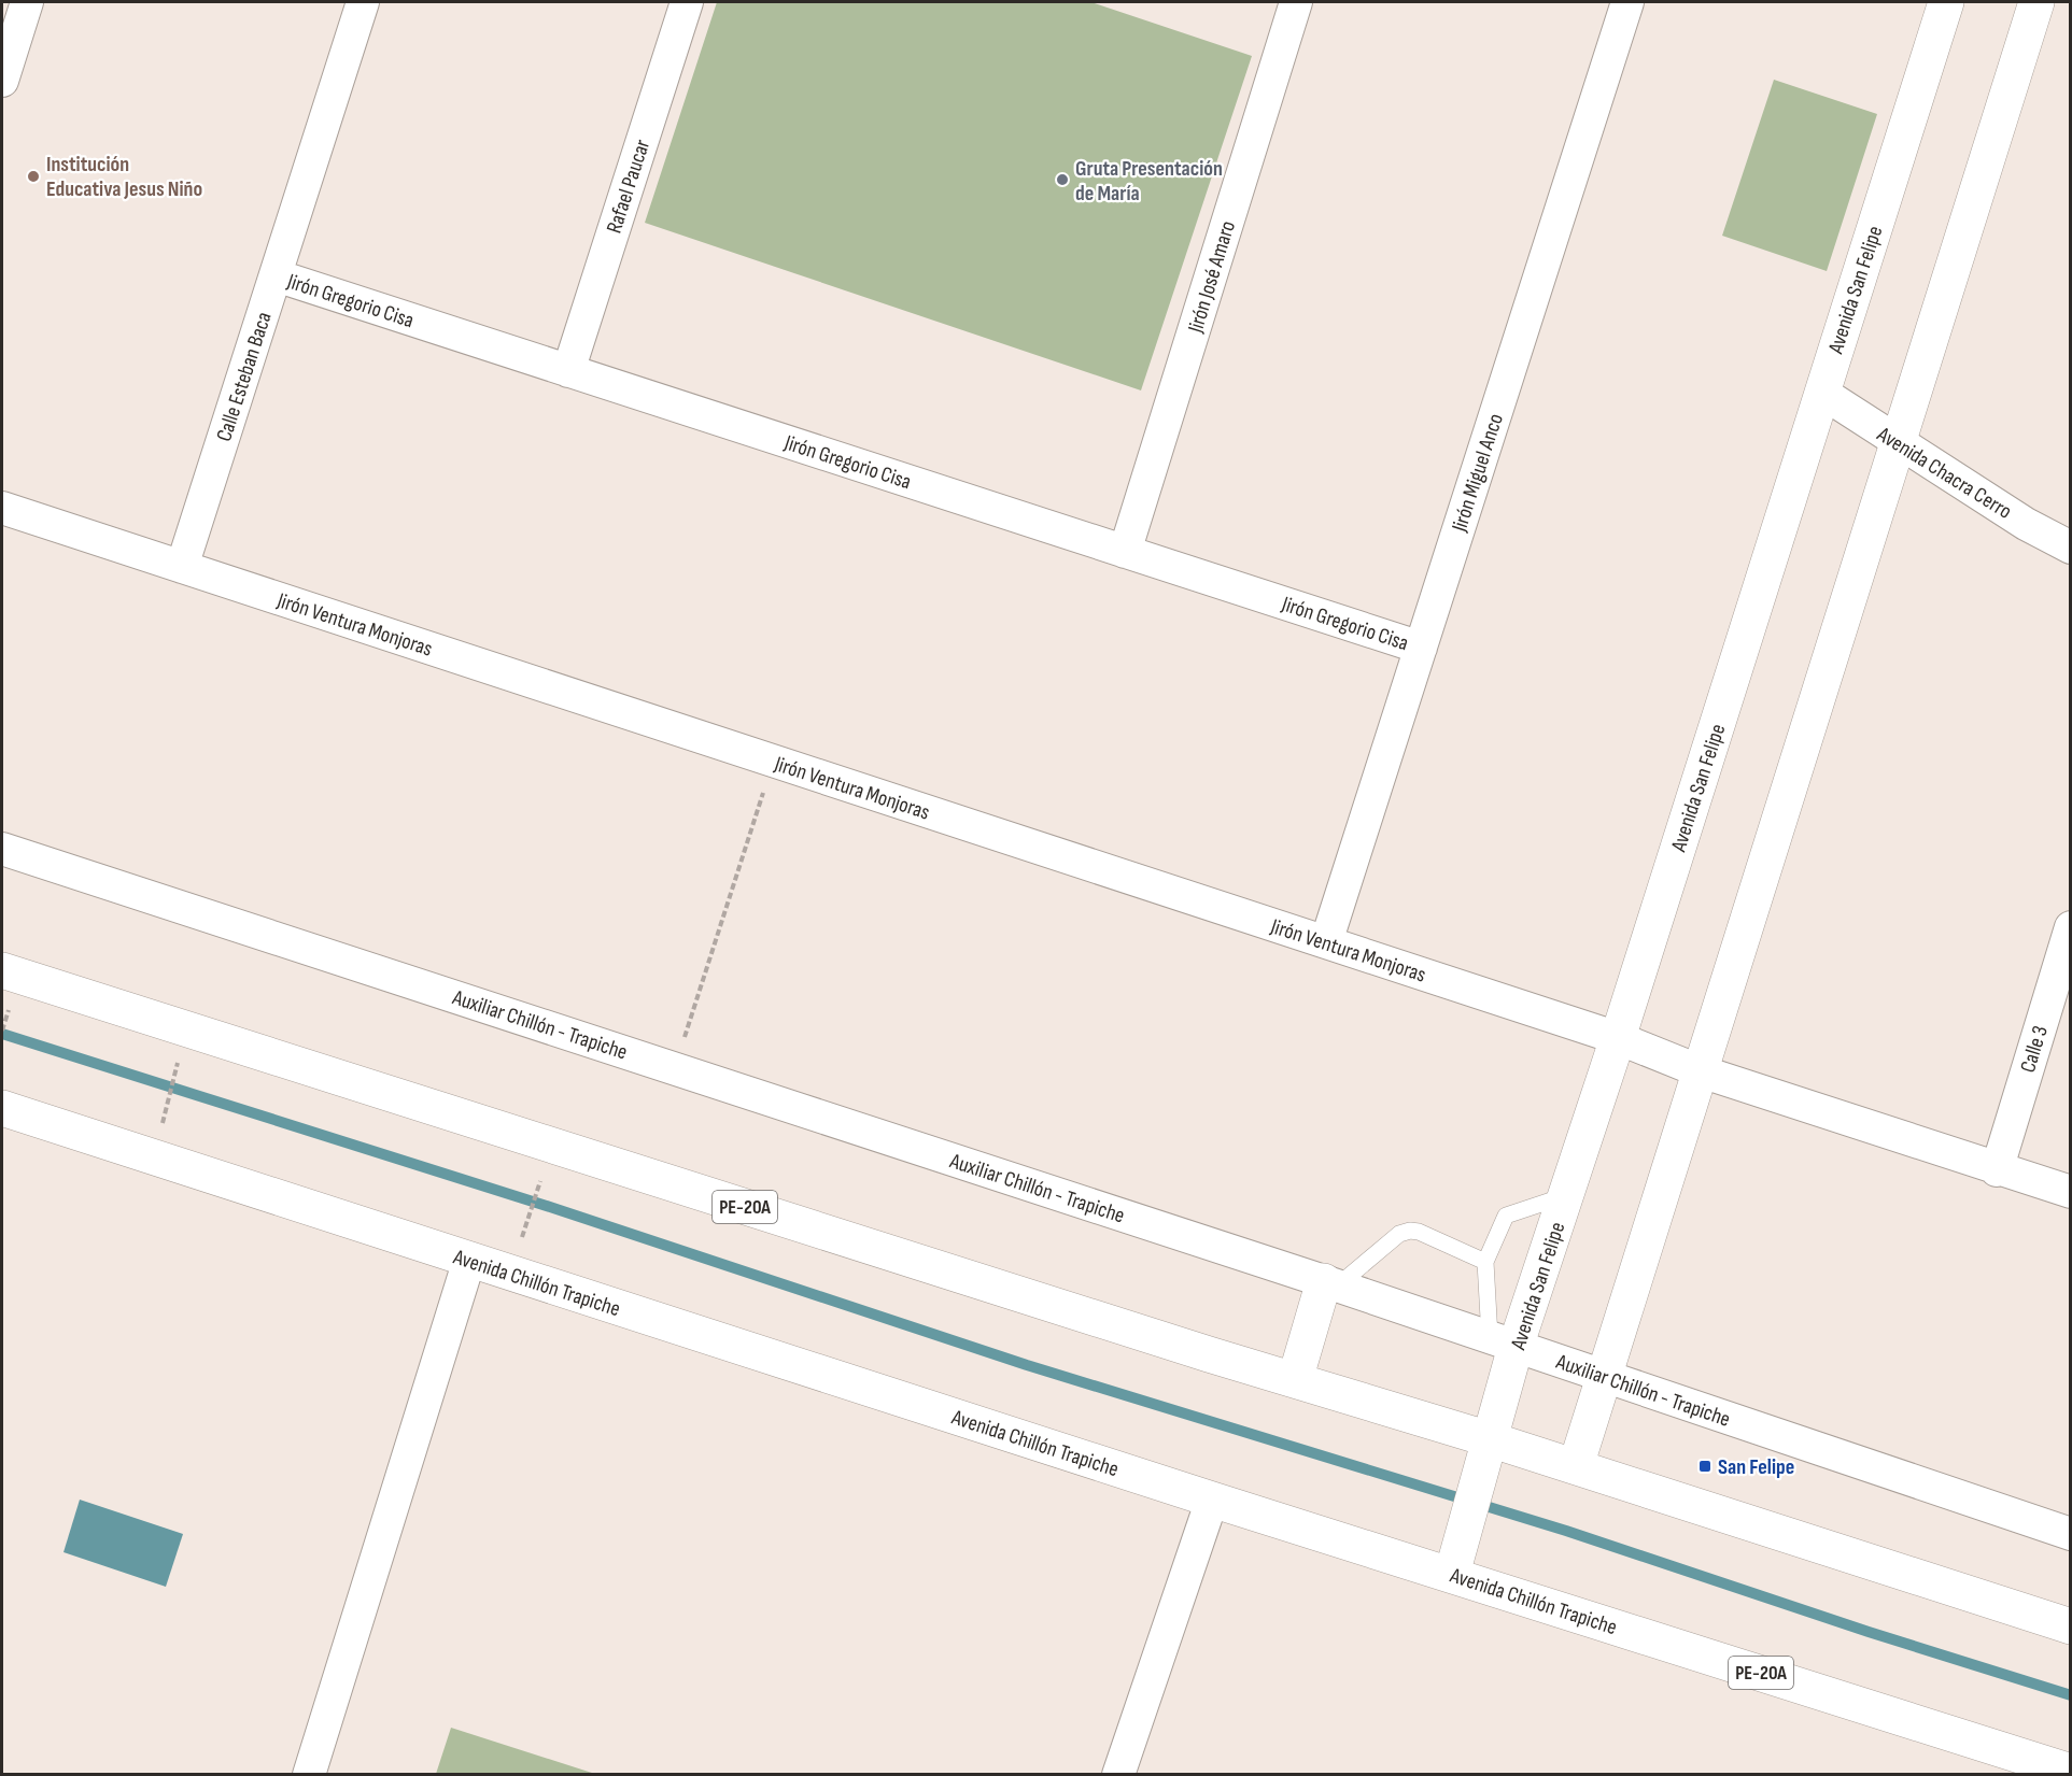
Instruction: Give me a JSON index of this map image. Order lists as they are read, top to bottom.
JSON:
{
  "streets": {
    "main road": ["Avenida San Felipe", "PE-20A", "Avenida Chillón Trapiche"],
    "street": [
      "Rafael Paucar",
      "Jirón José Amaro",
      "Jirón Gregorio Cisa",
      "Calle Esteban Baca",
      "Jirón Miguel Anco",
      "Avenida Chacra Cerro",
      "Jirón Ventura Monjoras",
      "Auxiliar Chillón - Trapiche",
      "Calle 3"
    ]
  },
  "crossings": [
    ["Rafael Paucar", "Jirón Gregorio Cisa"],
    ["Jirón José Amaro", "Jirón Gregorio Cisa"],
    ["Avenida San Felipe", "Avenida Chacra Cerro"],
    ["Avenida San Felipe", "Jirón Ventura Monjoras"],
    ["Avenida San Felipe", "Auxiliar Chillón - Trapiche"],
    ["Avenida San Felipe", "PE-20A"],
    ["Avenida San Felipe", "Avenida Chillón Trapiche"],
    ["Jirón Gregorio Cisa", "Calle Esteban Baca"],
    ["Jirón Gregorio Cisa", "Jirón Miguel Anco"],
    ["Calle Esteban Baca", "Jirón Ventura Monjoras"],
    ["Jirón Miguel Anco", "Jirón Ventura Monjoras"],
    ["Jirón Ventura Monjoras", "Calle 3"]
  ],
  "places": {
    "other": ["Institución Educativa Jesus Niño", "Gruta Presentación de María"],
    "transit": ["San Felipe"]
  }
}
